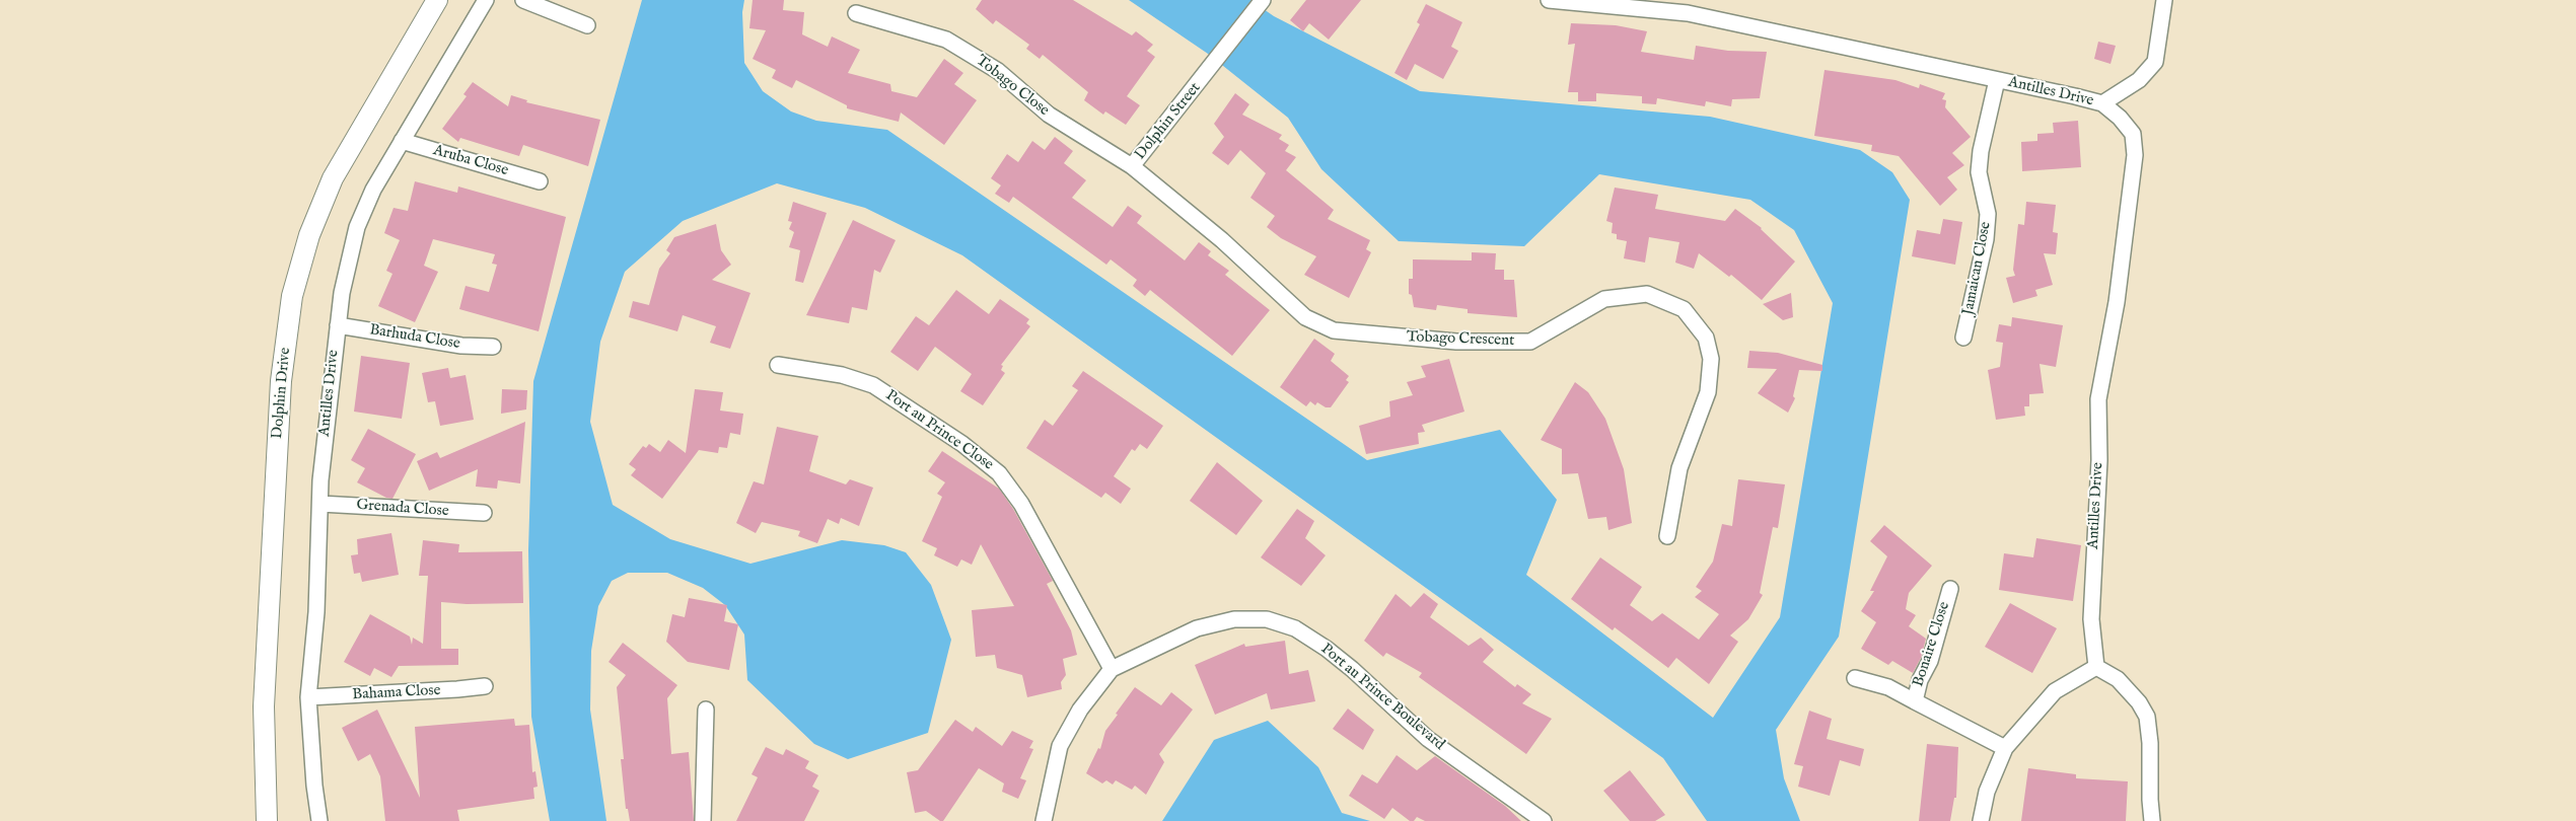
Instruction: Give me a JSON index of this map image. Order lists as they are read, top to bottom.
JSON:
{
  "streets": {
    "street": [
      "Tobago Close",
      "Antilles Drive",
      "Dolphin Street",
      "Aruba Close",
      "Jamaican Close",
      "Barhuda Close",
      "Tobago Crescent",
      "Dolphin Drive",
      "Port au Prince Close",
      "Grenada Close",
      "Bonaire Close",
      "Bahama Close",
      "Port au Prince Boulevard"
    ]
  },
  "crossings": [
    ["Tobago Close", "Dolphin Street"],
    ["Tobago Close", "Tobago Crescent"],
    ["Antilles Drive", "Aruba Close"],
    ["Antilles Drive", "Jamaican Close"],
    ["Antilles Drive", "Barhuda Close"],
    ["Antilles Drive", "Grenada Close"],
    ["Antilles Drive", "Bahama Close"],
    ["Dolphin Street", "Tobago Crescent"],
    ["Port au Prince Close", "Port au Prince Boulevard"]
  ]
}
